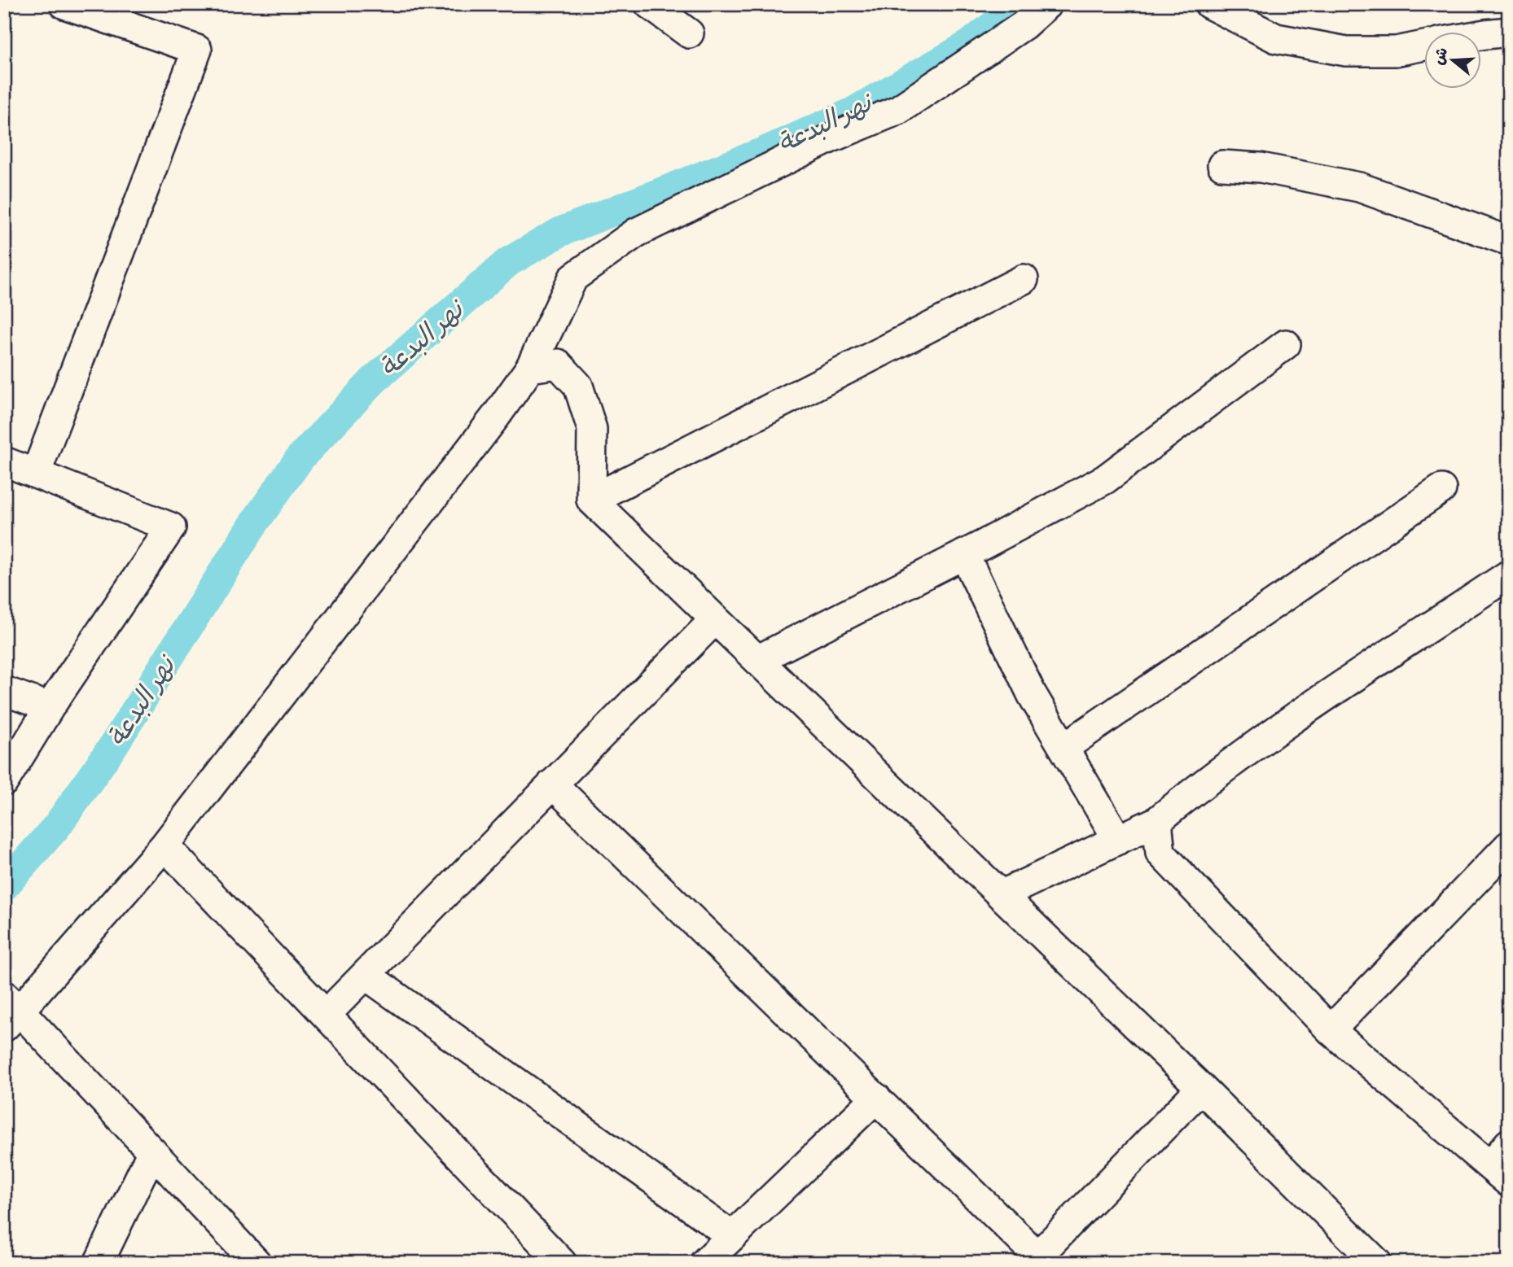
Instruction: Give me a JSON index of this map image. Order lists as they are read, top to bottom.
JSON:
{
  "water": ["نهر البدعة"],
  "north": "left"
}
